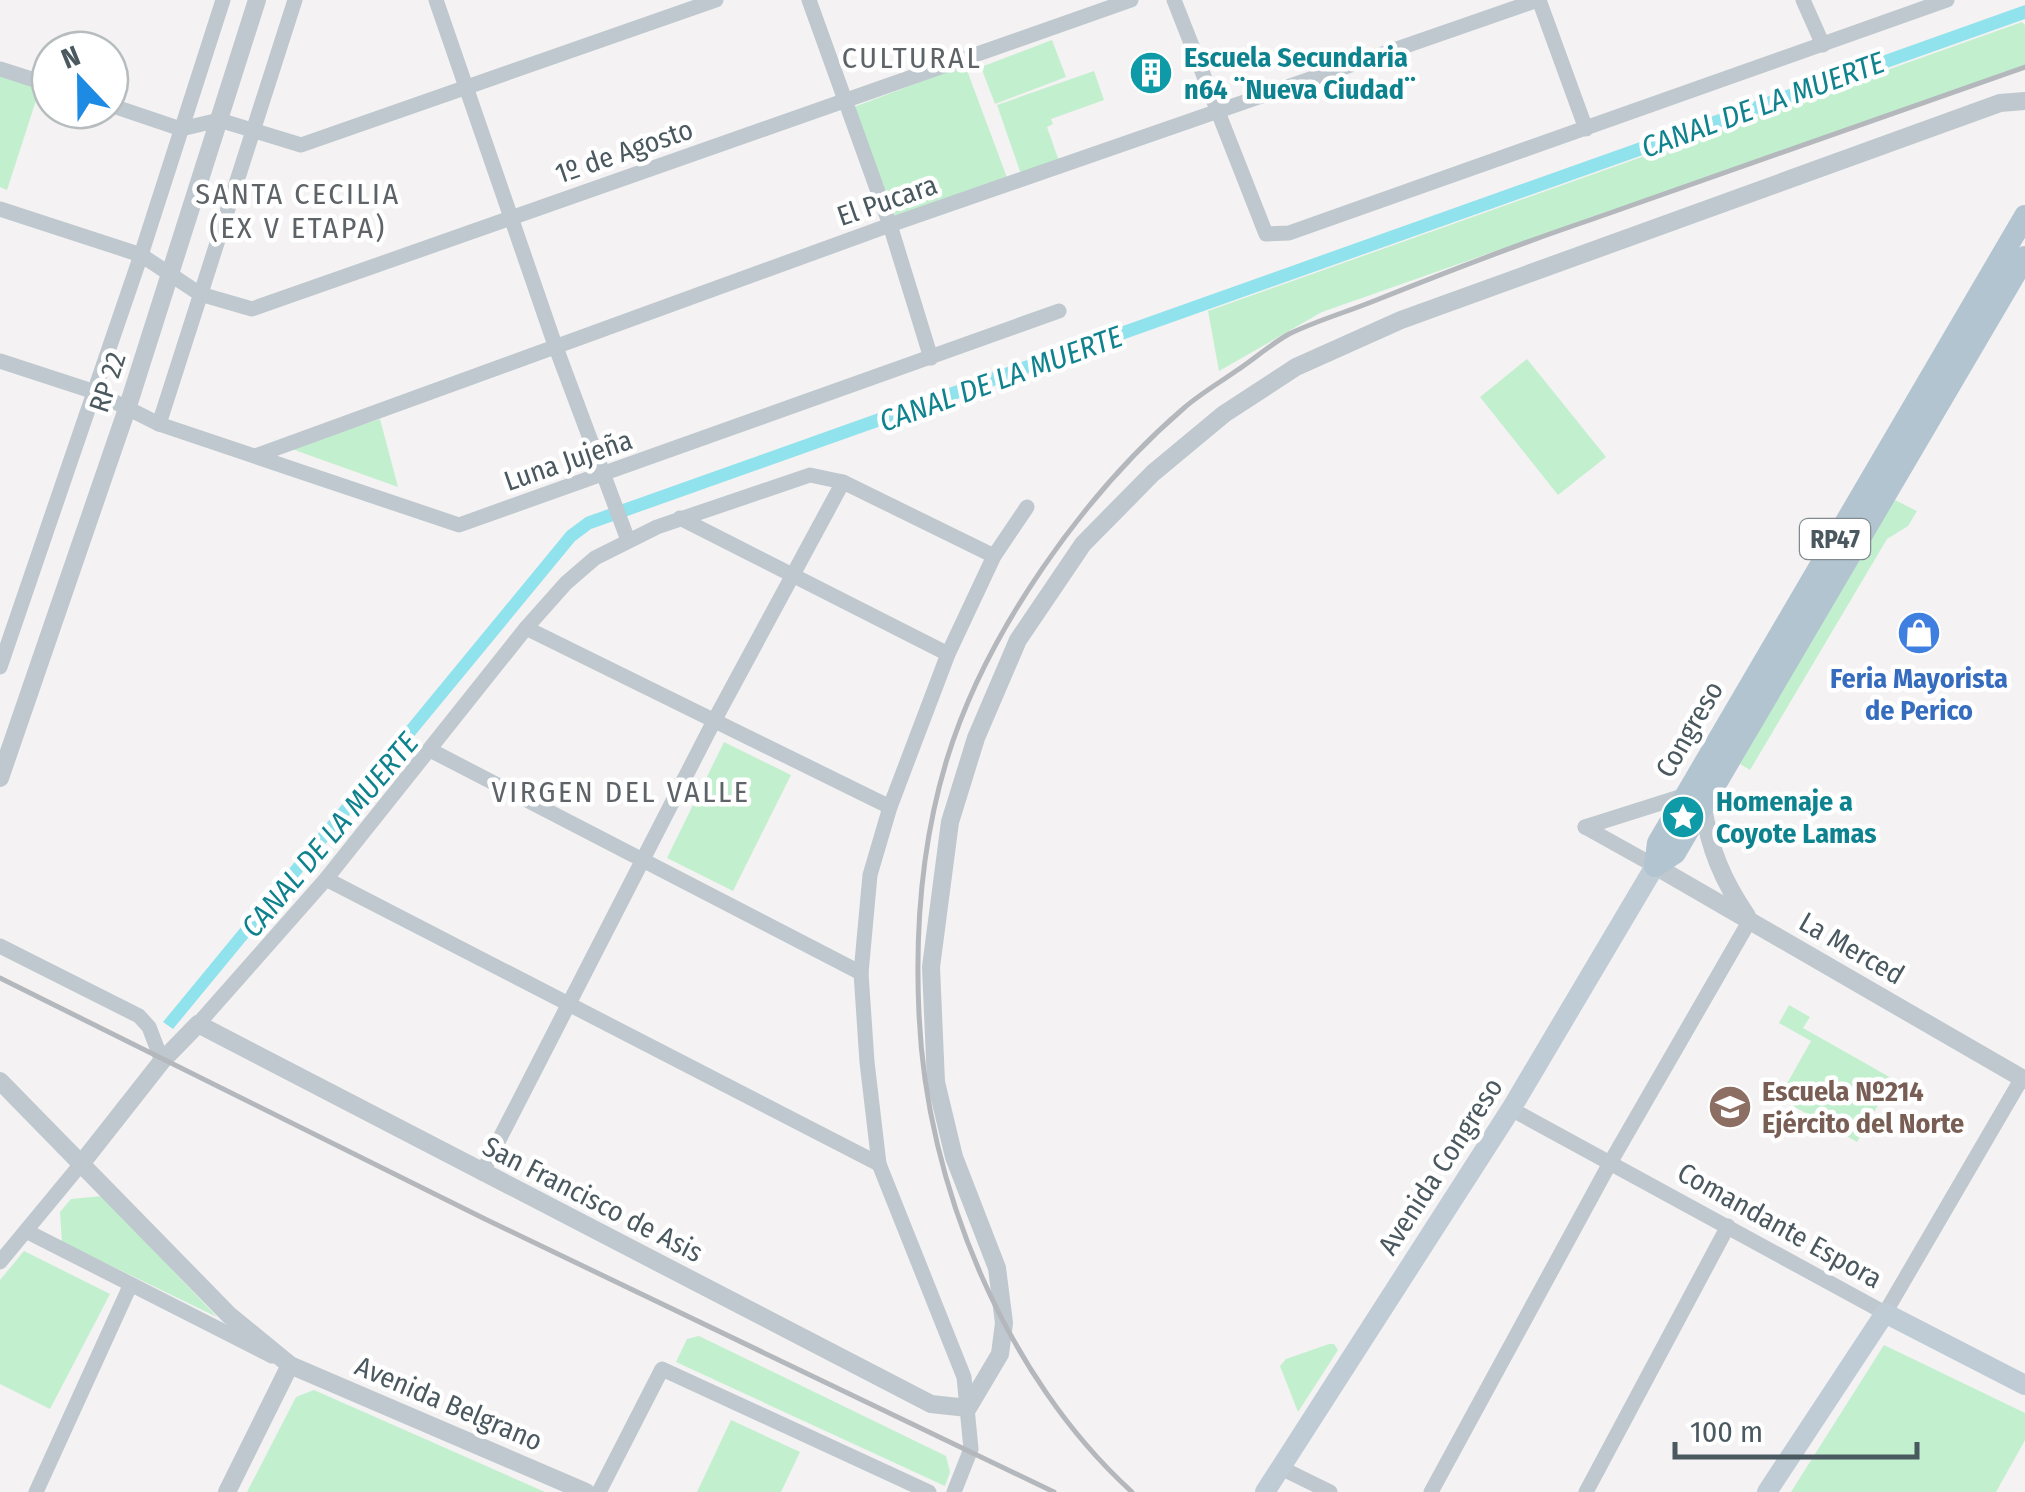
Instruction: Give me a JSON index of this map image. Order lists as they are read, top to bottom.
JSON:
{
  "streets": {
    "main road": [
      "RP47",
      "Congreso",
      "Avenida Congreso",
      "Comandante Espora"
    ],
    "street": [
      "1º de Agosto",
      "El Pucara",
      "RP 22",
      "Luna Jujeña",
      "La Merced",
      "San Francisco de Asis",
      "Avenida Belgrano"
    ]
  },
  "crossings": [
    ["1º de Agosto", "RP 22"],
    ["El Pucara", "Luna Jujeña"],
    ["RP 22", "Luna Jujeña"],
    ["Congreso", "La Merced"],
    ["Congreso", "Avenida Congreso"],
    ["La Merced", "Avenida Congreso"],
    ["Avenida Congreso", "Comandante Espora"]
  ],
  "districts": ["CULTURAL", "SANTA CECILIA (EX V ETAPA)", "VIRGEN DEL VALLE"],
  "water": ["CANAL DE LA MUERTE"],
  "places": {
    "building": ["Escuela Secundaria n64 ¨Nueva Ciudad¨"],
    "shop": ["Feria Mayorista de Perico"],
    "place": ["Homenaje a Coyote Lamas"],
    "school or university": ["Escuela Nº214 Ejército del Norte"]
  },
  "scale_bar": "100 m",
  "north": "top"
}
